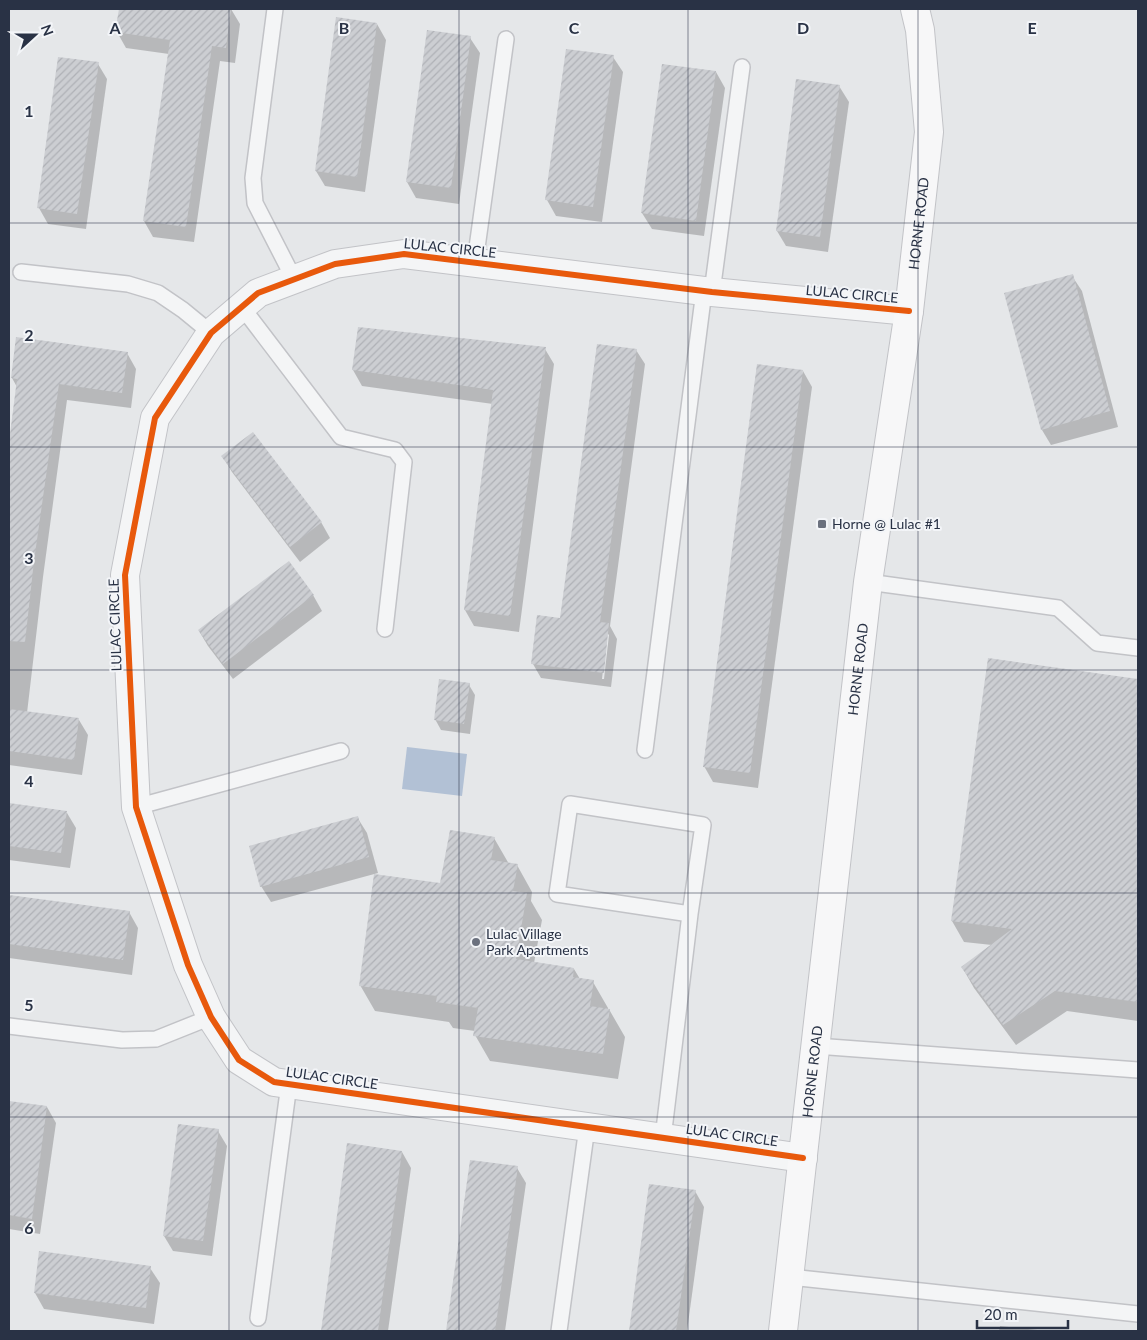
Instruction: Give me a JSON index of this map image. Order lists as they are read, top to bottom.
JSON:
{
  "streets": {
    "main road": ["HORNE ROAD"],
    "street": ["LULAC CIRCLE"]
  },
  "crossings": [
    ["HORNE ROAD", "LULAC CIRCLE"]
  ],
  "places": {
    "transit": ["Horne @ Lulac #1"],
    "other": ["Lulac Village Park Apartments"]
  },
  "scale_bar": "20 m",
  "north": "right",
  "grid": {
    "columns": [
      "A",
      "B",
      "C",
      "D",
      "E"
    ],
    "rows": [
      "1",
      "2",
      "3",
      "4",
      "5",
      "6"
    ]
  }
}
